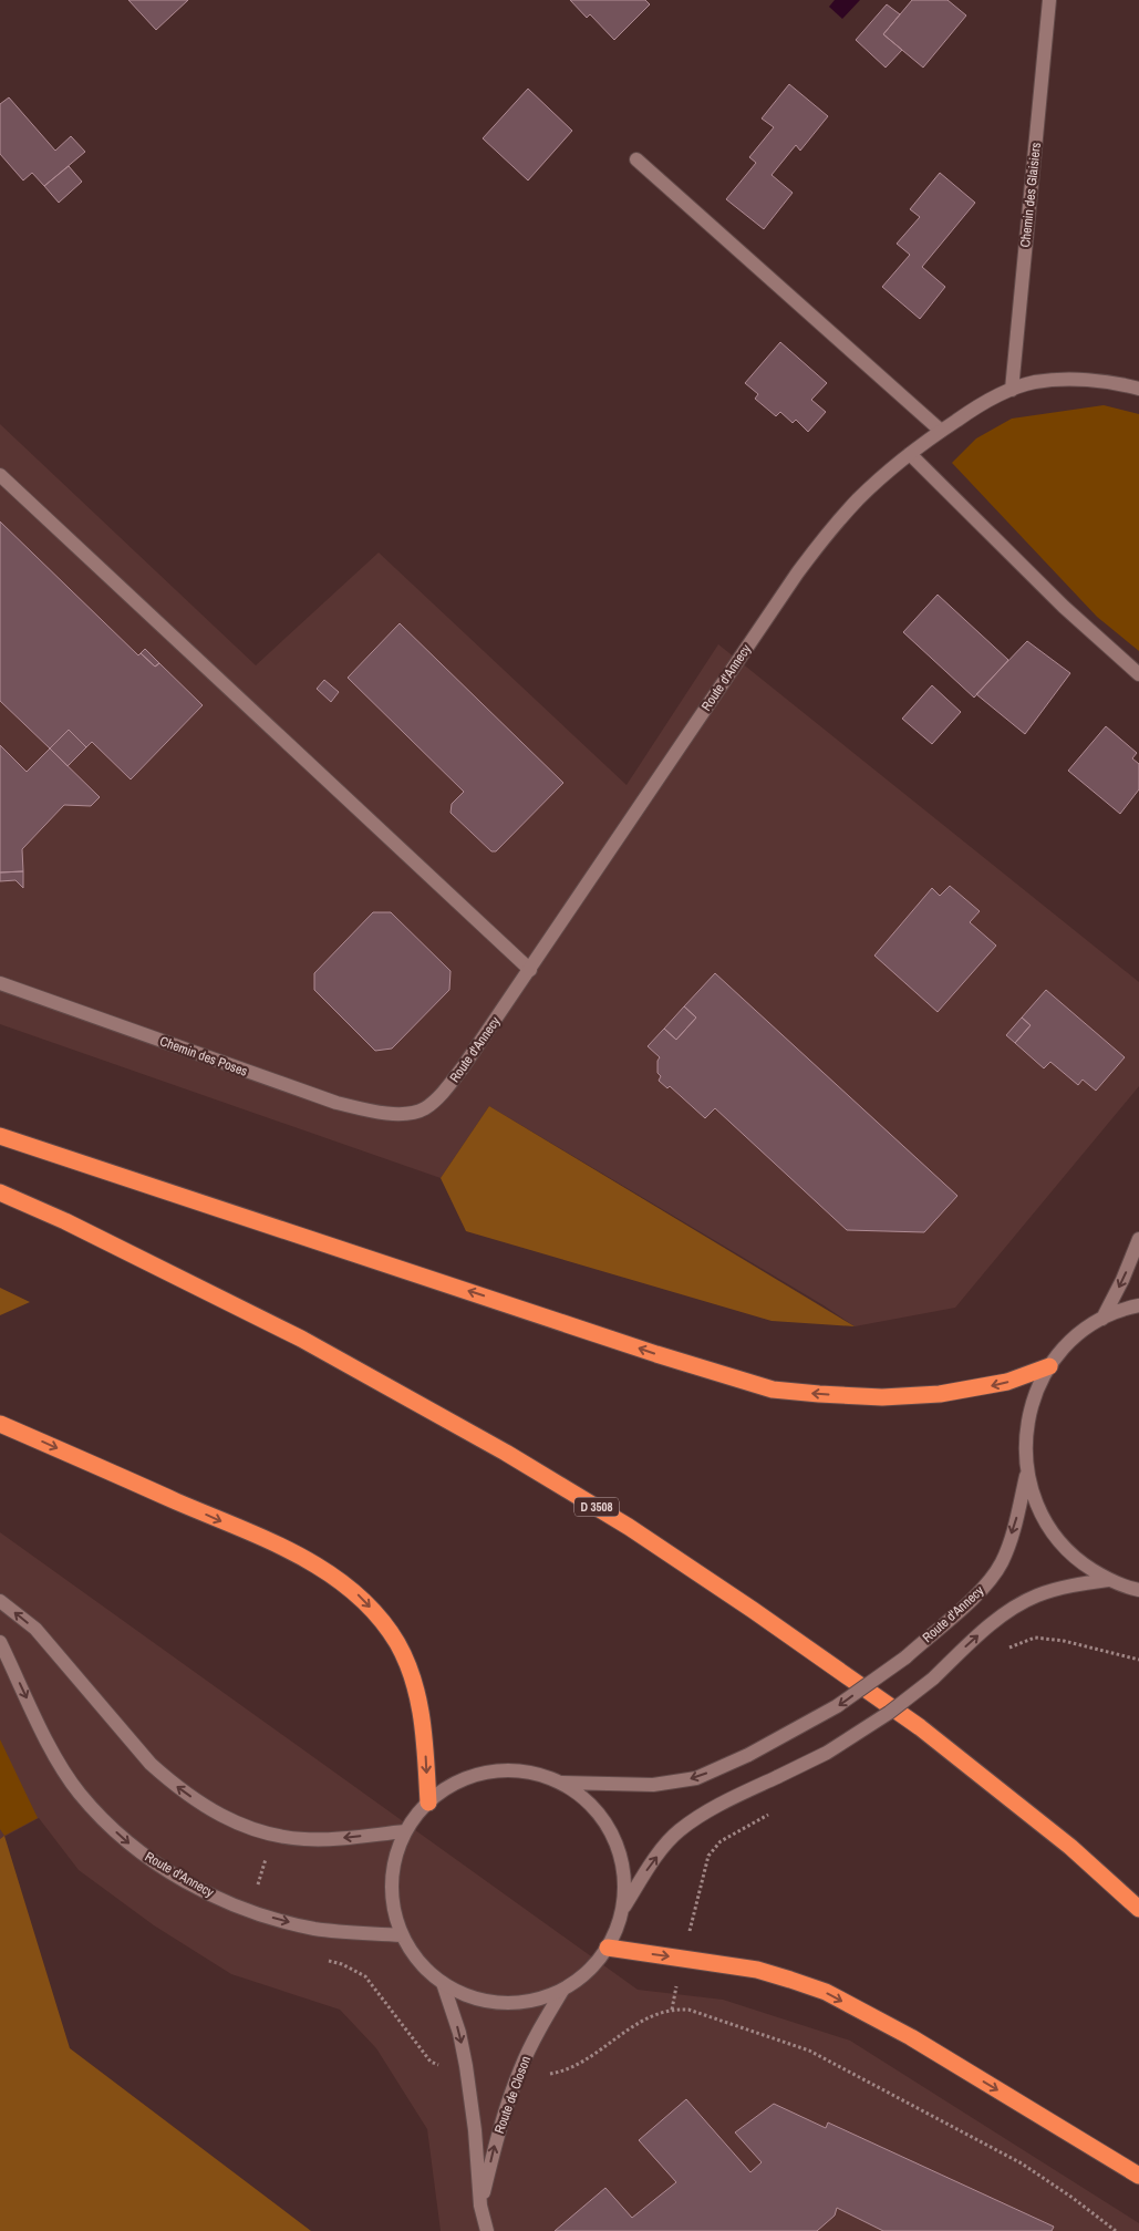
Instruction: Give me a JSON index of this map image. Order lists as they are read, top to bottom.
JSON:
{
  "streets": {
    "highway": ["D 3508"],
    "main road": [
      "Chemin des Glaisiers",
      "Route d'Annecy",
      "Chemin des Poses",
      "Route de Closon"
    ]
  },
  "crossings": [
    ["Chemin des Glaisiers", "Route d'Annecy"],
    ["Route d'Annecy", "Chemin des Poses"]
  ]
}
